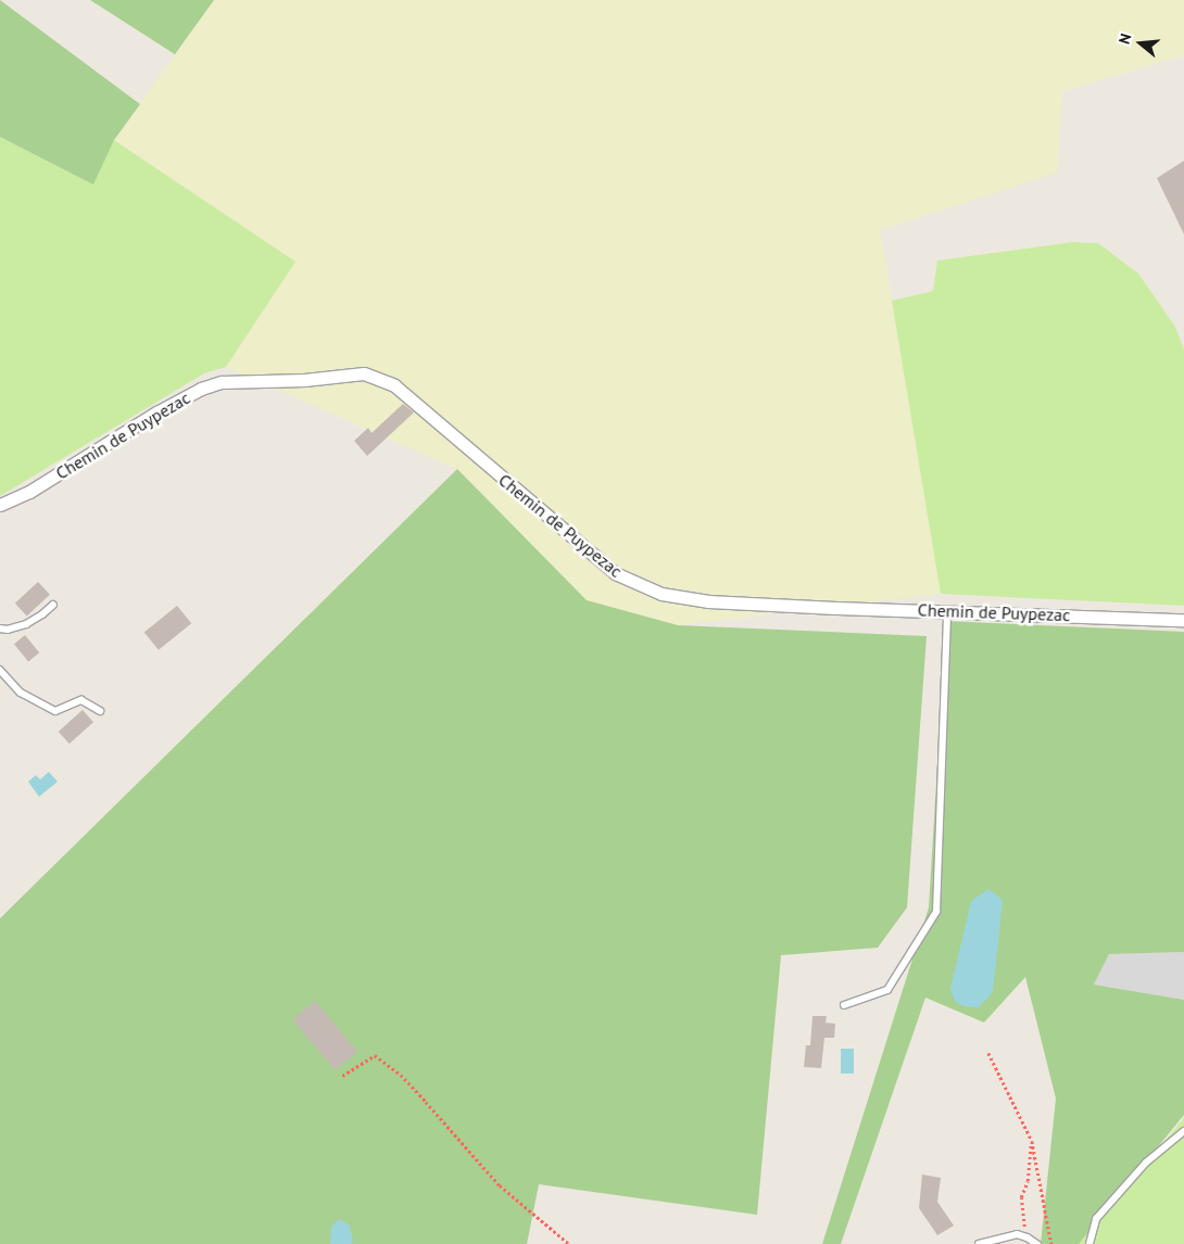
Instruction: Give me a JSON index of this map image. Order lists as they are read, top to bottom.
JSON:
{
  "streets": {
    "street": ["Chemin de Puypezac"]
  },
  "north": "left"
}
